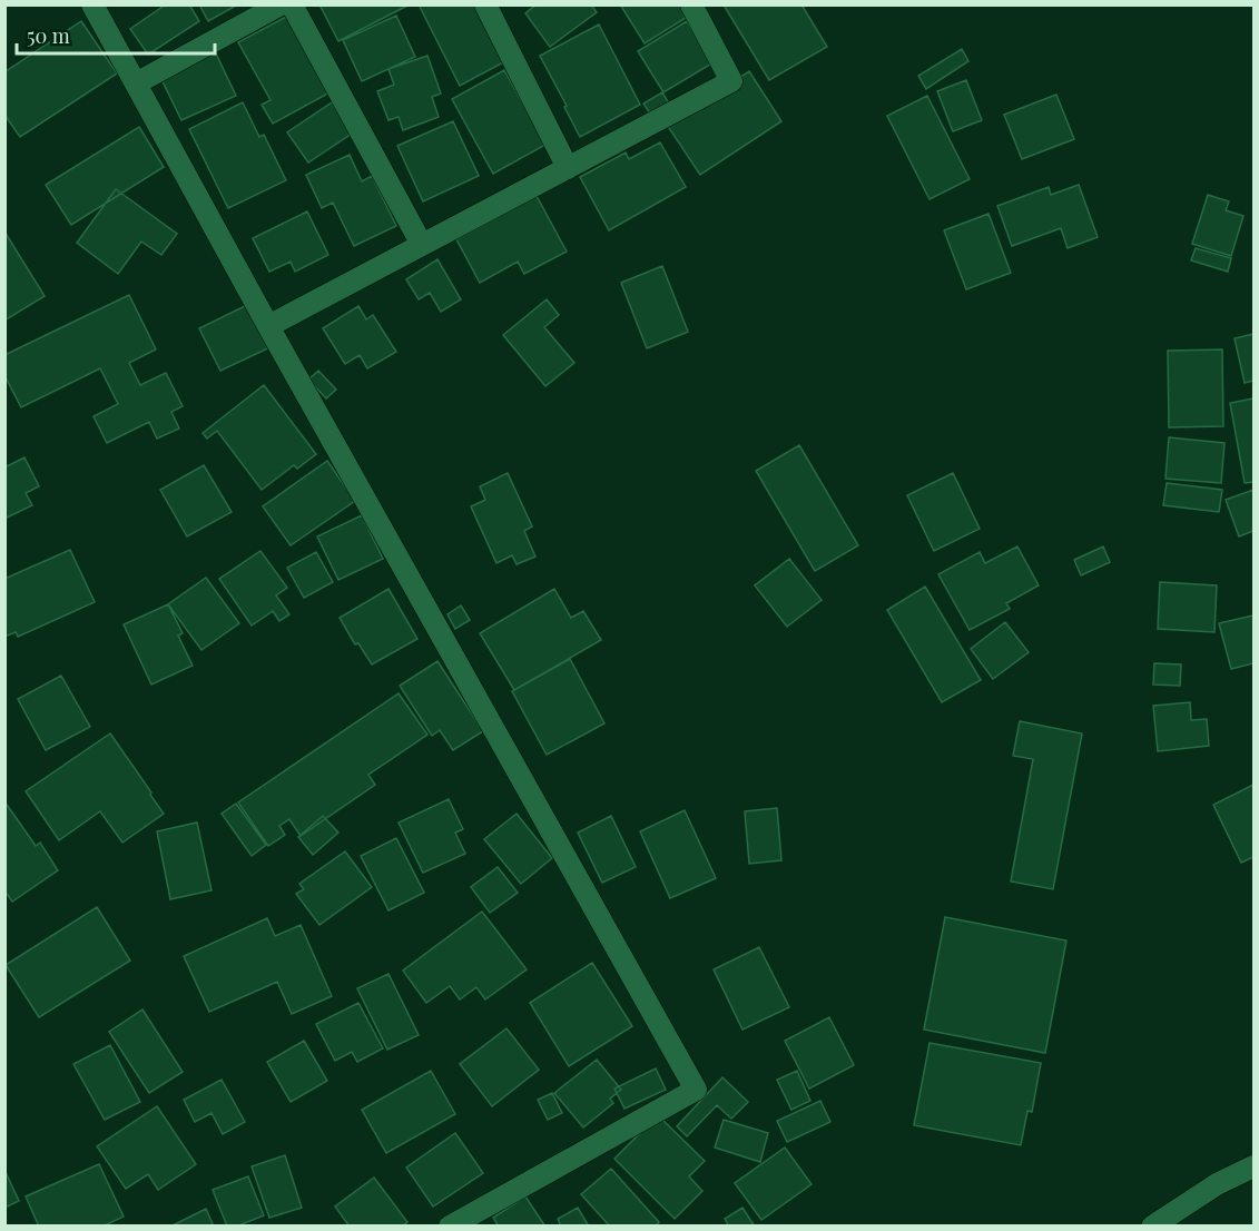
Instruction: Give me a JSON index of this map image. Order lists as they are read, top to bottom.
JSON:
{
  "scale_bar": "50 m"
}
